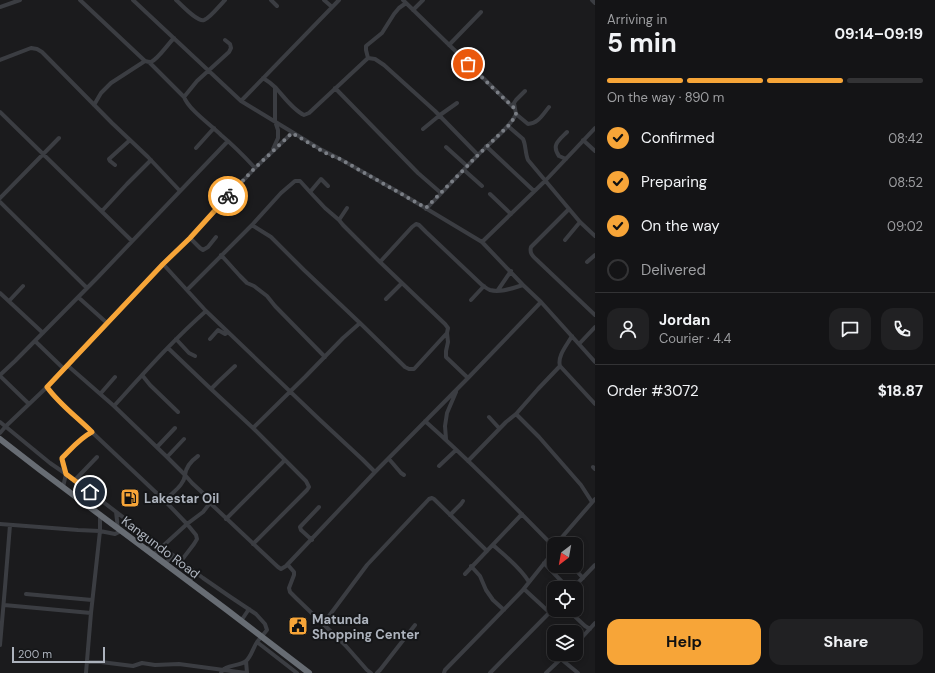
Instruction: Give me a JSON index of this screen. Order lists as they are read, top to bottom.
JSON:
{
  "streets": {
    "highway": ["Kangundo Road"]
  },
  "places": {
    "fuel station": ["Lakestar Oil"],
    "public building": ["Matunda Shopping Center"]
  },
  "scale_bar": "200 m",
  "north": "bottom left",
  "page": {
    "heading": ["5 min", "Arriving in", "09:14–09:19"],
    "panel": [
      "Jordan",
      "Courier · 4.4",
      "Order #3072",
      "$18.87"
    ],
    "bar": "On the way · 890 m",
    "list": [
      ["Confirmed", "08:42"],
      ["Preparing", "08:52"],
      ["On the way", "09:02"],
      "Delivered"
    ],
    "buttons": ["Help", "Share"],
    "scale": "200 m"
  }
}
